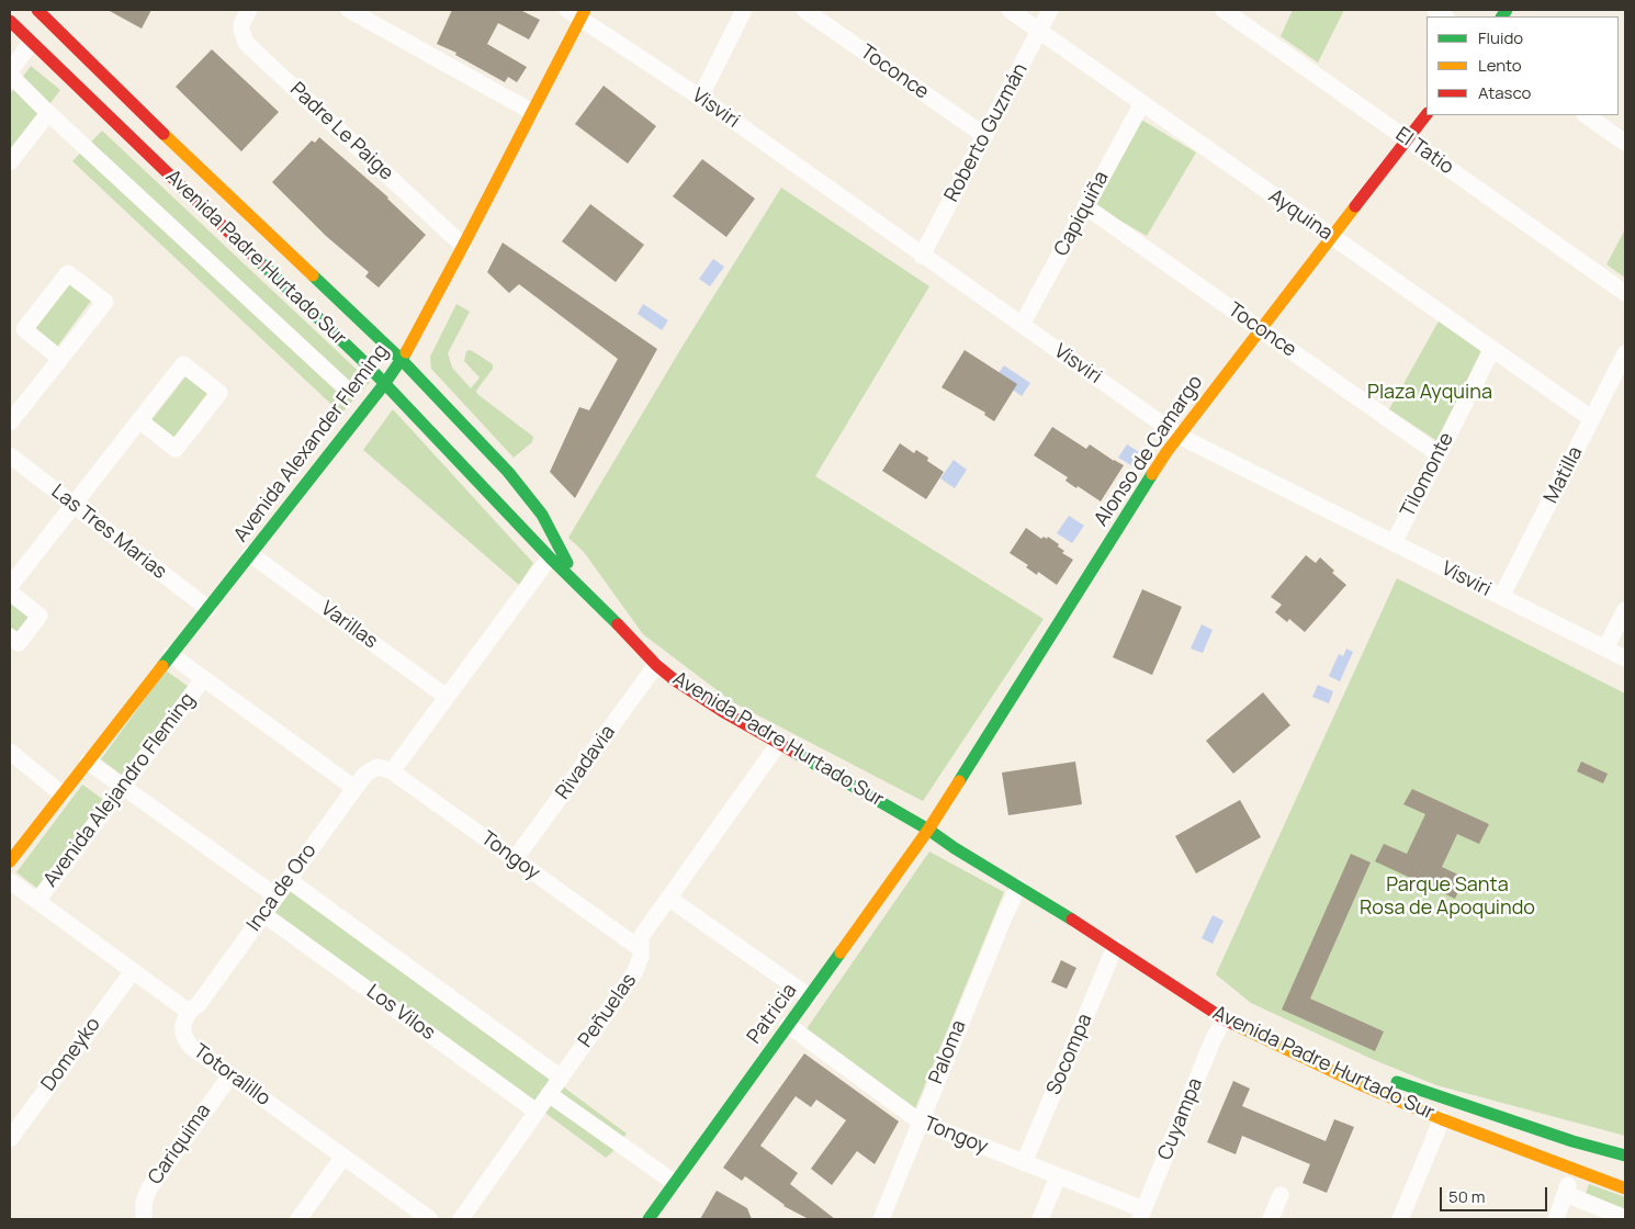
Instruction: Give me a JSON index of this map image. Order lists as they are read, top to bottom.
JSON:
{
  "streets": {
    "main road": [
      "Avenida Padre Hurtado Sur",
      "Avenida Alexander Fleming",
      "Alonso de Camargo",
      "Patricia"
    ],
    "street": [
      "Toconce",
      "Visviri",
      "Padre Le Paige",
      "Roberto Guzmán",
      "El Tatio",
      "Capiquiña",
      "Ayquina",
      "Tilomonte",
      "Matilla",
      "Las Tres Marias",
      "Varillas",
      "Rivadavia",
      "Avenida Alejandro Fleming",
      "Tongoy",
      "Inca de Oro",
      "Peñuelas",
      "Los Vilos",
      "Paloma",
      "Domeyko",
      "Socompa",
      "Totoralillo",
      "Cuyampa",
      "Cariquima"
    ]
  },
  "crossings": [
    ["Toconce", "Roberto Guzmán"],
    ["Toconce", "Capiquiña"],
    ["Toconce", "Alonso de Camargo"],
    ["Toconce", "Tilomonte"],
    ["Visviri", "Roberto Guzmán"],
    ["Visviri", "Capiquiña"],
    ["Visviri", "Avenida Alexander Fleming"],
    ["Visviri", "Alonso de Camargo"],
    ["Visviri", "Tilomonte"],
    ["Visviri", "Matilla"],
    ["Padre Le Paige", "Avenida Alexander Fleming"],
    ["Roberto Guzmán", "Ayquina"],
    ["El Tatio", "Alonso de Camargo"],
    ["Capiquiña", "Ayquina"],
    ["Ayquina", "Alonso de Camargo"],
    ["Ayquina", "Tilomonte"],
    ["Ayquina", "Matilla"],
    ["Avenida Padre Hurtado Sur", "Avenida Alexander Fleming"],
    ["Avenida Padre Hurtado Sur", "Alonso de Camargo"],
    ["Avenida Padre Hurtado Sur", "Rivadavia"],
    ["Avenida Padre Hurtado Sur", "Inca de Oro"],
    ["Avenida Padre Hurtado Sur", "Peñuelas"],
    ["Avenida Padre Hurtado Sur", "Patricia"],
    ["Avenida Padre Hurtado Sur", "Paloma"],
    ["Avenida Padre Hurtado Sur", "Socompa"],
    ["Avenida Padre Hurtado Sur", "Cuyampa"],
    ["Avenida Alexander Fleming", "Las Tres Marias"],
    ["Avenida Alexander Fleming", "Varillas"],
    ["Alonso de Camargo", "Patricia"],
    ["Varillas", "Inca de Oro"],
    ["Rivadavia", "Tongoy"],
    ["Tongoy", "Inca de Oro"],
    ["Tongoy", "Peñuelas"],
    ["Tongoy", "Patricia"],
    ["Tongoy", "Paloma"],
    ["Tongoy", "Socompa"],
    ["Tongoy", "Cuyampa"],
    ["Inca de Oro", "Los Vilos"],
    ["Inca de Oro", "Totoralillo"],
    ["Peñuelas", "Los Vilos"],
    ["Totoralillo", "Cariquima"]
  ],
  "parks": ["Plaza Ayquina", "Parque Santa Rosa de Apoquindo"],
  "legend": ["Fluido", "Lento", "Atasco"],
  "scale_bar": "50 m"
}
